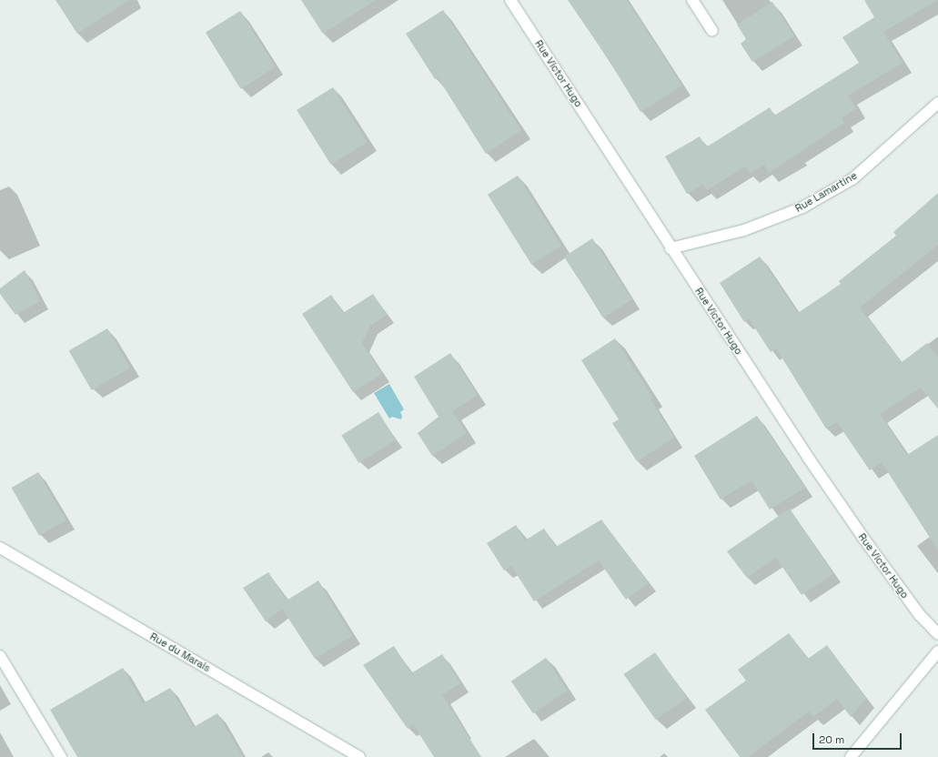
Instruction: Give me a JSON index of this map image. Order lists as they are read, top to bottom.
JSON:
{
  "streets": {
    "street": ["Rue Victor Hugo", "Rue Lamartine", "Rue du Marais"]
  },
  "crossings": [
    ["Rue Victor Hugo", "Rue Lamartine"]
  ],
  "scale_bar": "20 m"
}
